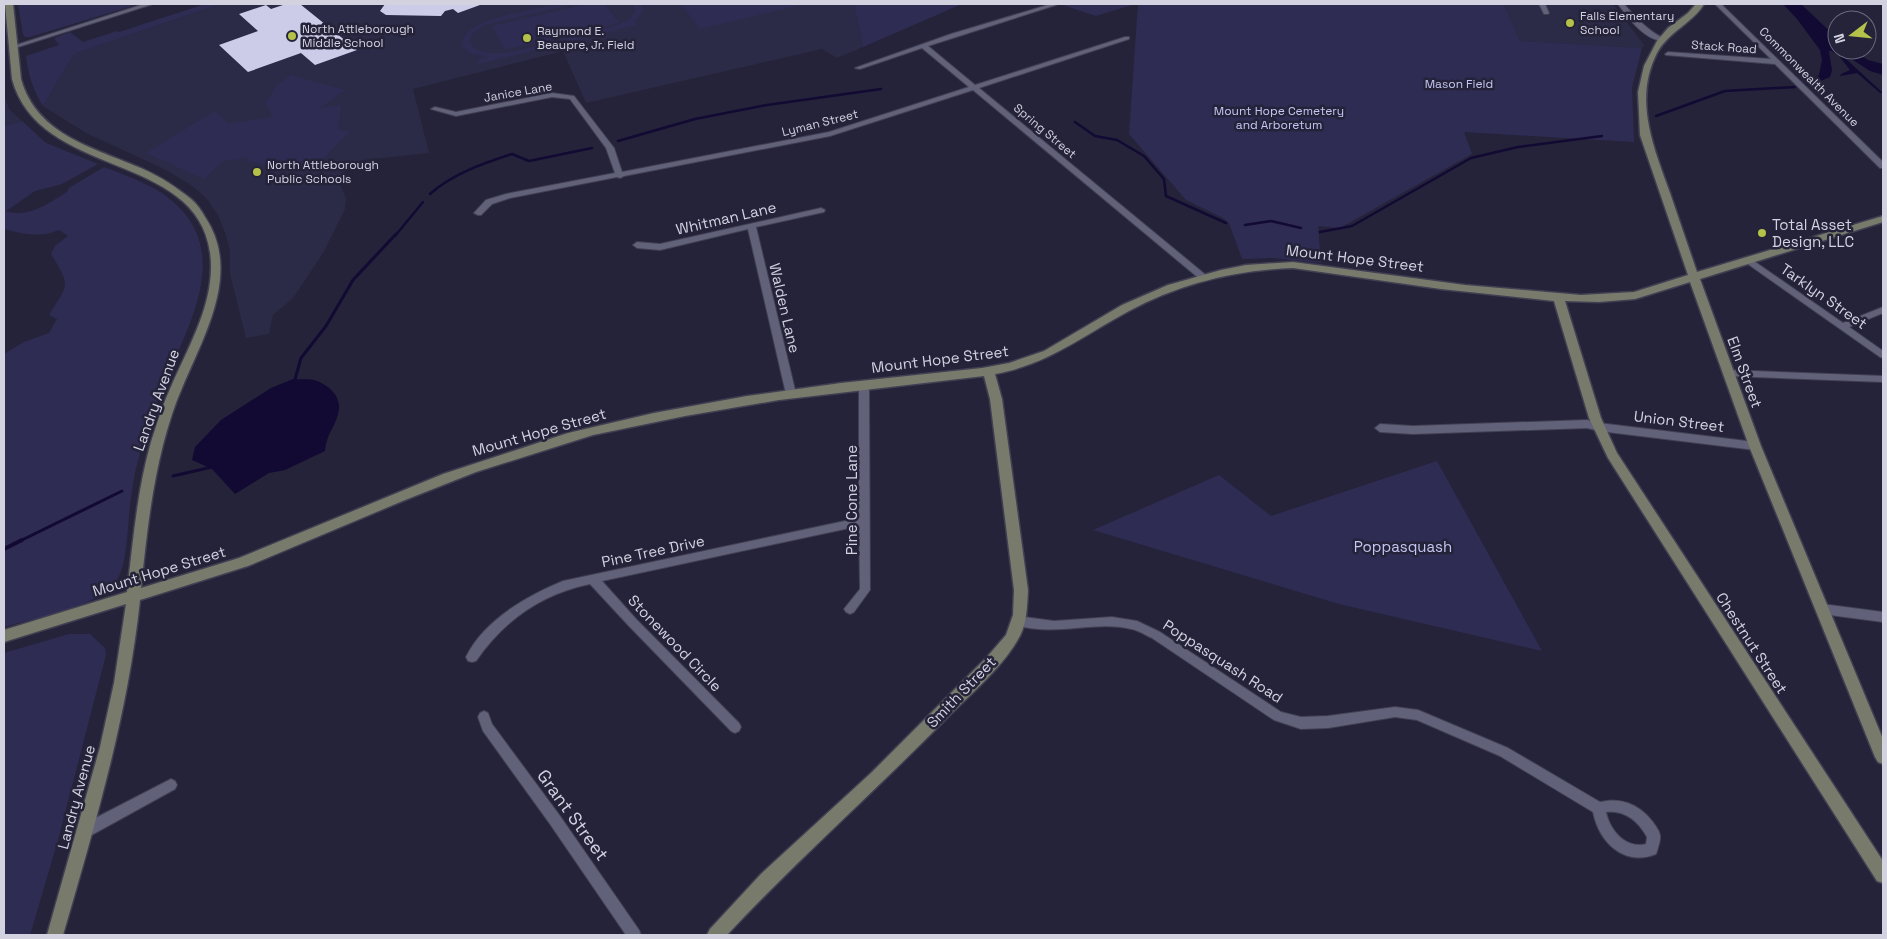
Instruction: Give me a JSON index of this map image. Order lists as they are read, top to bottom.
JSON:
{
  "streets": {
    "street": [
      "Stack Road",
      "Commonwealth Avenue",
      "Janice Lane",
      "Lyman Street",
      "Spring Street",
      "Whitman Lane",
      "Mount Hope Street",
      "Tarklyn Street",
      "Walden Lane",
      "Elm Street",
      "Landry Avenue",
      "Union Street",
      "Pine Cone Lane",
      "Pine Tree Drive",
      "Stonewood Circle",
      "Chestnut Street",
      "Poppasquash Road",
      "Smith Street",
      "Grant Street"
    ]
  },
  "crossings": [
    ["Stack Road", "Commonwealth Avenue"],
    ["Janice Lane", "Lyman Street"],
    ["Lyman Street", "Spring Street"],
    ["Spring Street", "Mount Hope Street"],
    ["Whitman Lane", "Walden Lane"],
    ["Mount Hope Street", "Tarklyn Street"],
    ["Mount Hope Street", "Walden Lane"],
    ["Mount Hope Street", "Elm Street"],
    ["Mount Hope Street", "Landry Avenue"],
    ["Mount Hope Street", "Pine Cone Lane"],
    ["Mount Hope Street", "Chestnut Street"],
    ["Mount Hope Street", "Smith Street"],
    ["Elm Street", "Union Street"],
    ["Union Street", "Chestnut Street"],
    ["Pine Cone Lane", "Pine Tree Drive"],
    ["Pine Tree Drive", "Stonewood Circle"],
    ["Poppasquash Road", "Smith Street"]
  ],
  "parks": ["Mason Field", "Mount Hope Cemetery and Arboretum", "Poppasquash"],
  "places": [
    "Falls Elementary School",
    "North Attleborough Middle School",
    "Raymond E. Beaupre, Jr. Field",
    "North Attleborough Public Schools",
    "Total Asset Design, LLC"
  ],
  "north": "left"
}
